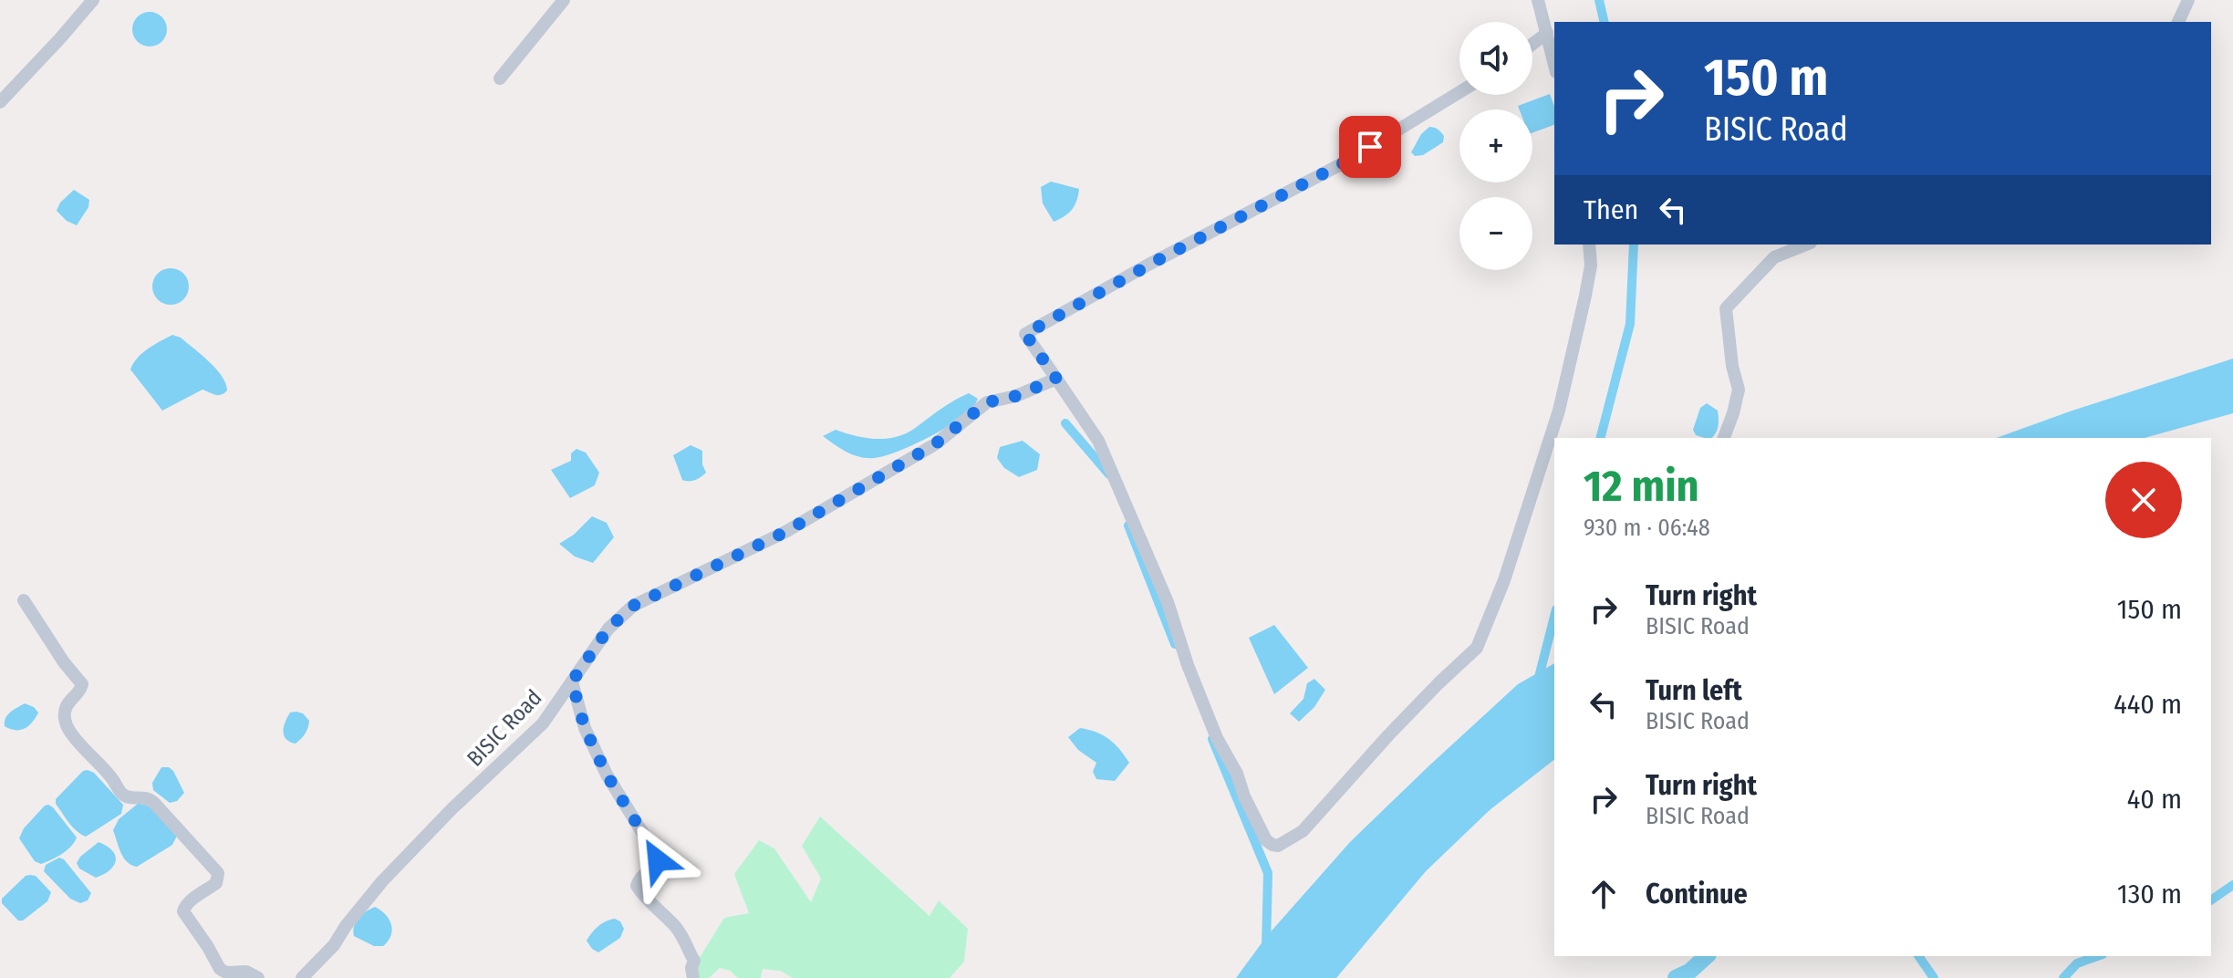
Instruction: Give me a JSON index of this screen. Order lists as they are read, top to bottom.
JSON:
{
  "streets": {
    "street": ["BISIC Road"]
  },
  "page": {
    "map_buttons": ["+", "−"],
    "turn": ["150 m", "BISIC Road"],
    "then": "Then",
    "heading": ["12 min", "930 m · 06:48"],
    "list": [
      {
        "name": "Turn right",
        "note": "BISIC Road",
        "value": "150 m"
      },
      {
        "name": "Turn left",
        "note": "BISIC Road",
        "value": "440 m"
      },
      {
        "name": "Turn right",
        "note": "BISIC Road",
        "value": "40 m"
      },
      {
        "name": "Continue",
        "value": "130 m"
      }
    ]
  }
}
